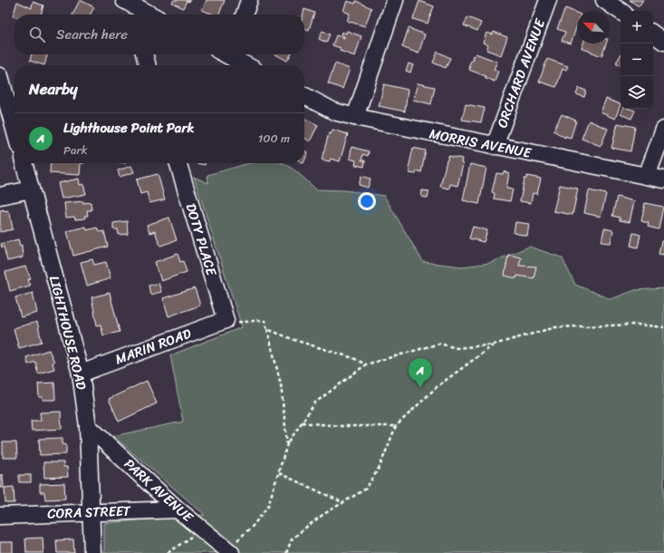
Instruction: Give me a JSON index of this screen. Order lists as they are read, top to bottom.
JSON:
{
  "streets": {
    "street": [
      "ORCHARD AVENUE",
      "MORRIS AVENUE",
      "DOTY PLACE",
      "LIGHTHOUSE ROAD",
      "MARIN ROAD",
      "PARK AVENUE",
      "CORA STREET"
    ]
  },
  "crossings": [
    ["ORCHARD AVENUE", "MORRIS AVENUE"],
    ["DOTY PLACE", "MARIN ROAD"],
    ["LIGHTHOUSE ROAD", "MARIN ROAD"],
    ["LIGHTHOUSE ROAD", "PARK AVENUE"],
    ["LIGHTHOUSE ROAD", "CORA STREET"],
    ["PARK AVENUE", "CORA STREET"]
  ],
  "north": "top left",
  "page": {
    "map_buttons": ["+", "−"],
    "search": "Search here",
    "heading": "Nearby",
    "list": [
      {
        "mark": "A",
        "name": "Lighthouse Point Park",
        "note": "Park",
        "value": "100 m"
      }
    ],
    "pins": "A"
  }
}
